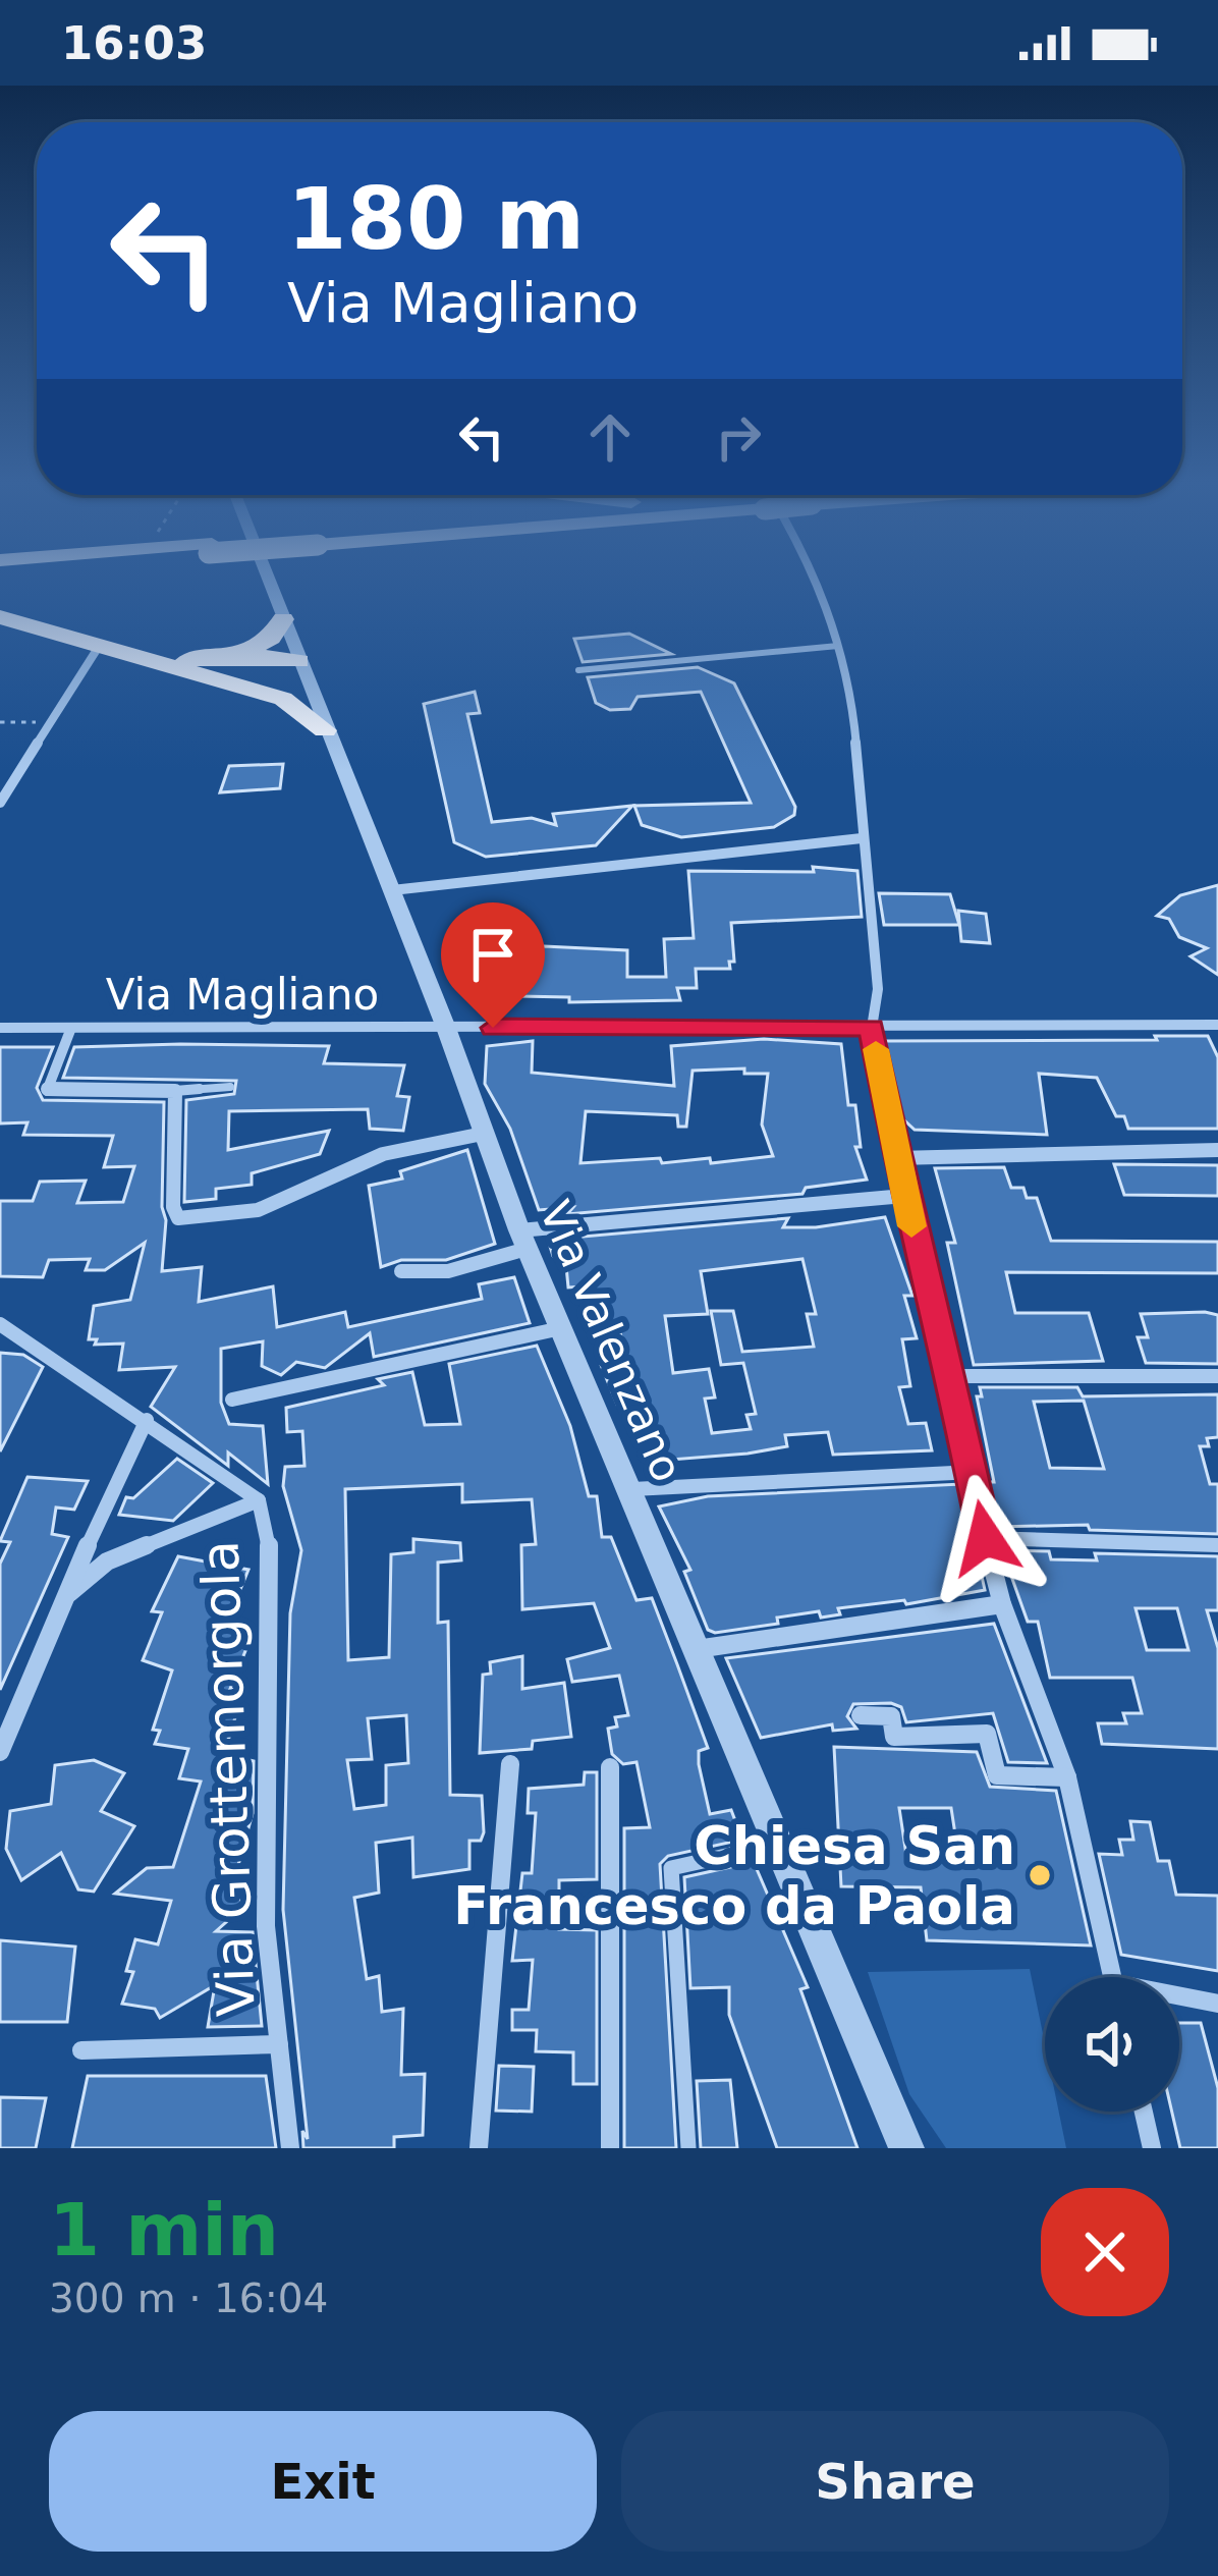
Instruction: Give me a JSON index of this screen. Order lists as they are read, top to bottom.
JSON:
{
  "streets": {
    "street": ["Via Magliano", "Via Valenzano", "Via Grottemorgola"]
  },
  "crossings": [
    ["Via Magliano", "Via Valenzano"]
  ],
  "places": ["Chiesa San Francesco da Paola"],
  "page": {
    "status": "16:03",
    "turn": ["180 m", "Via Magliano"],
    "heading": ["1 min", "300 m · 16:04"],
    "buttons": ["Exit", "Share"]
  }
}
